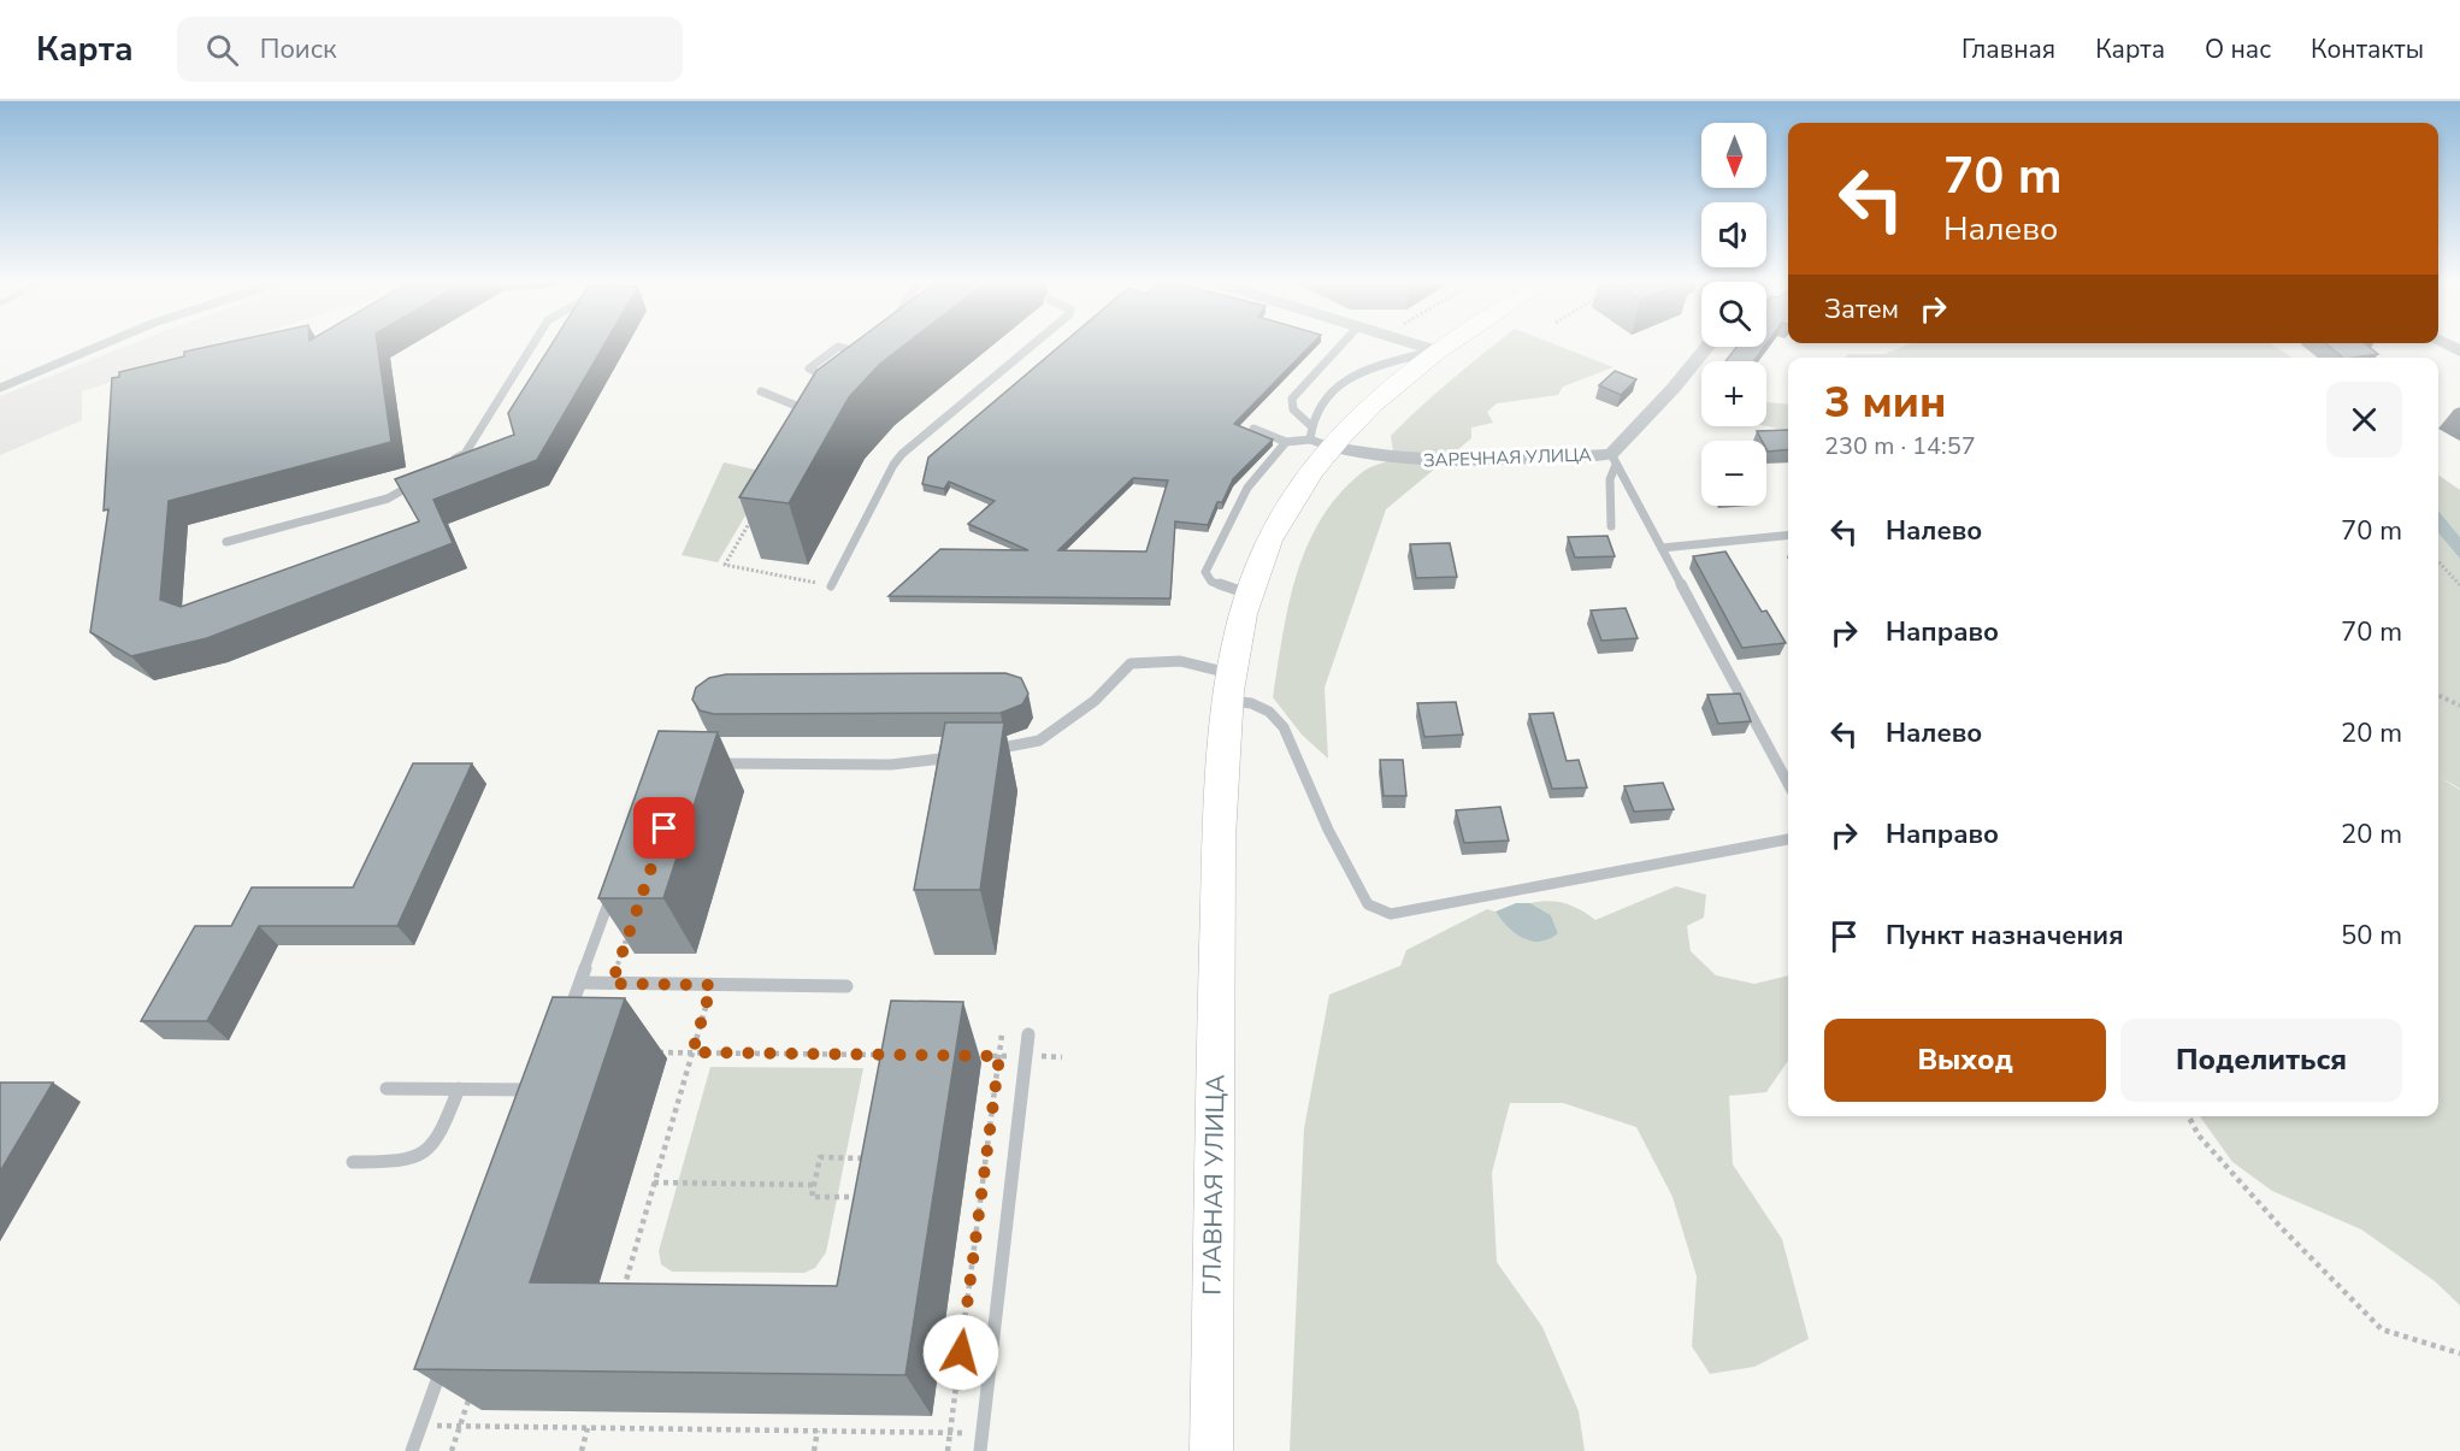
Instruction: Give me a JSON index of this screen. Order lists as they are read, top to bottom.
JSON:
{
  "streets": {
    "main road": ["ГЛАВНАЯ УЛИЦА"],
    "street": ["ЗАРЕЧНАЯ УЛИЦА"]
  },
  "crossings": [
    ["ЗАРЕЧНАЯ УЛИЦА", "ГЛАВНАЯ УЛИЦА"]
  ],
  "north": "bottom",
  "page": {
    "header": "Карта",
    "search": "Поиск",
    "nav": [
      "Главная",
      "Карта",
      "О нас",
      "Контакты"
    ],
    "map_buttons": ["+", "−"],
    "turn": ["70 m", "Налево"],
    "then": "Затем",
    "heading": ["3 мин", "230 m · 14:57"],
    "list": [
      {
        "name": "Налево",
        "value": "70 m"
      },
      {
        "name": "Направо",
        "value": "70 m"
      },
      {
        "name": "Налево",
        "value": "20 m"
      },
      {
        "name": "Направо",
        "value": "20 m"
      },
      {
        "name": "Пункт назначения",
        "value": "50 m"
      }
    ],
    "buttons": ["Выход", "Поделиться"]
  }
}
